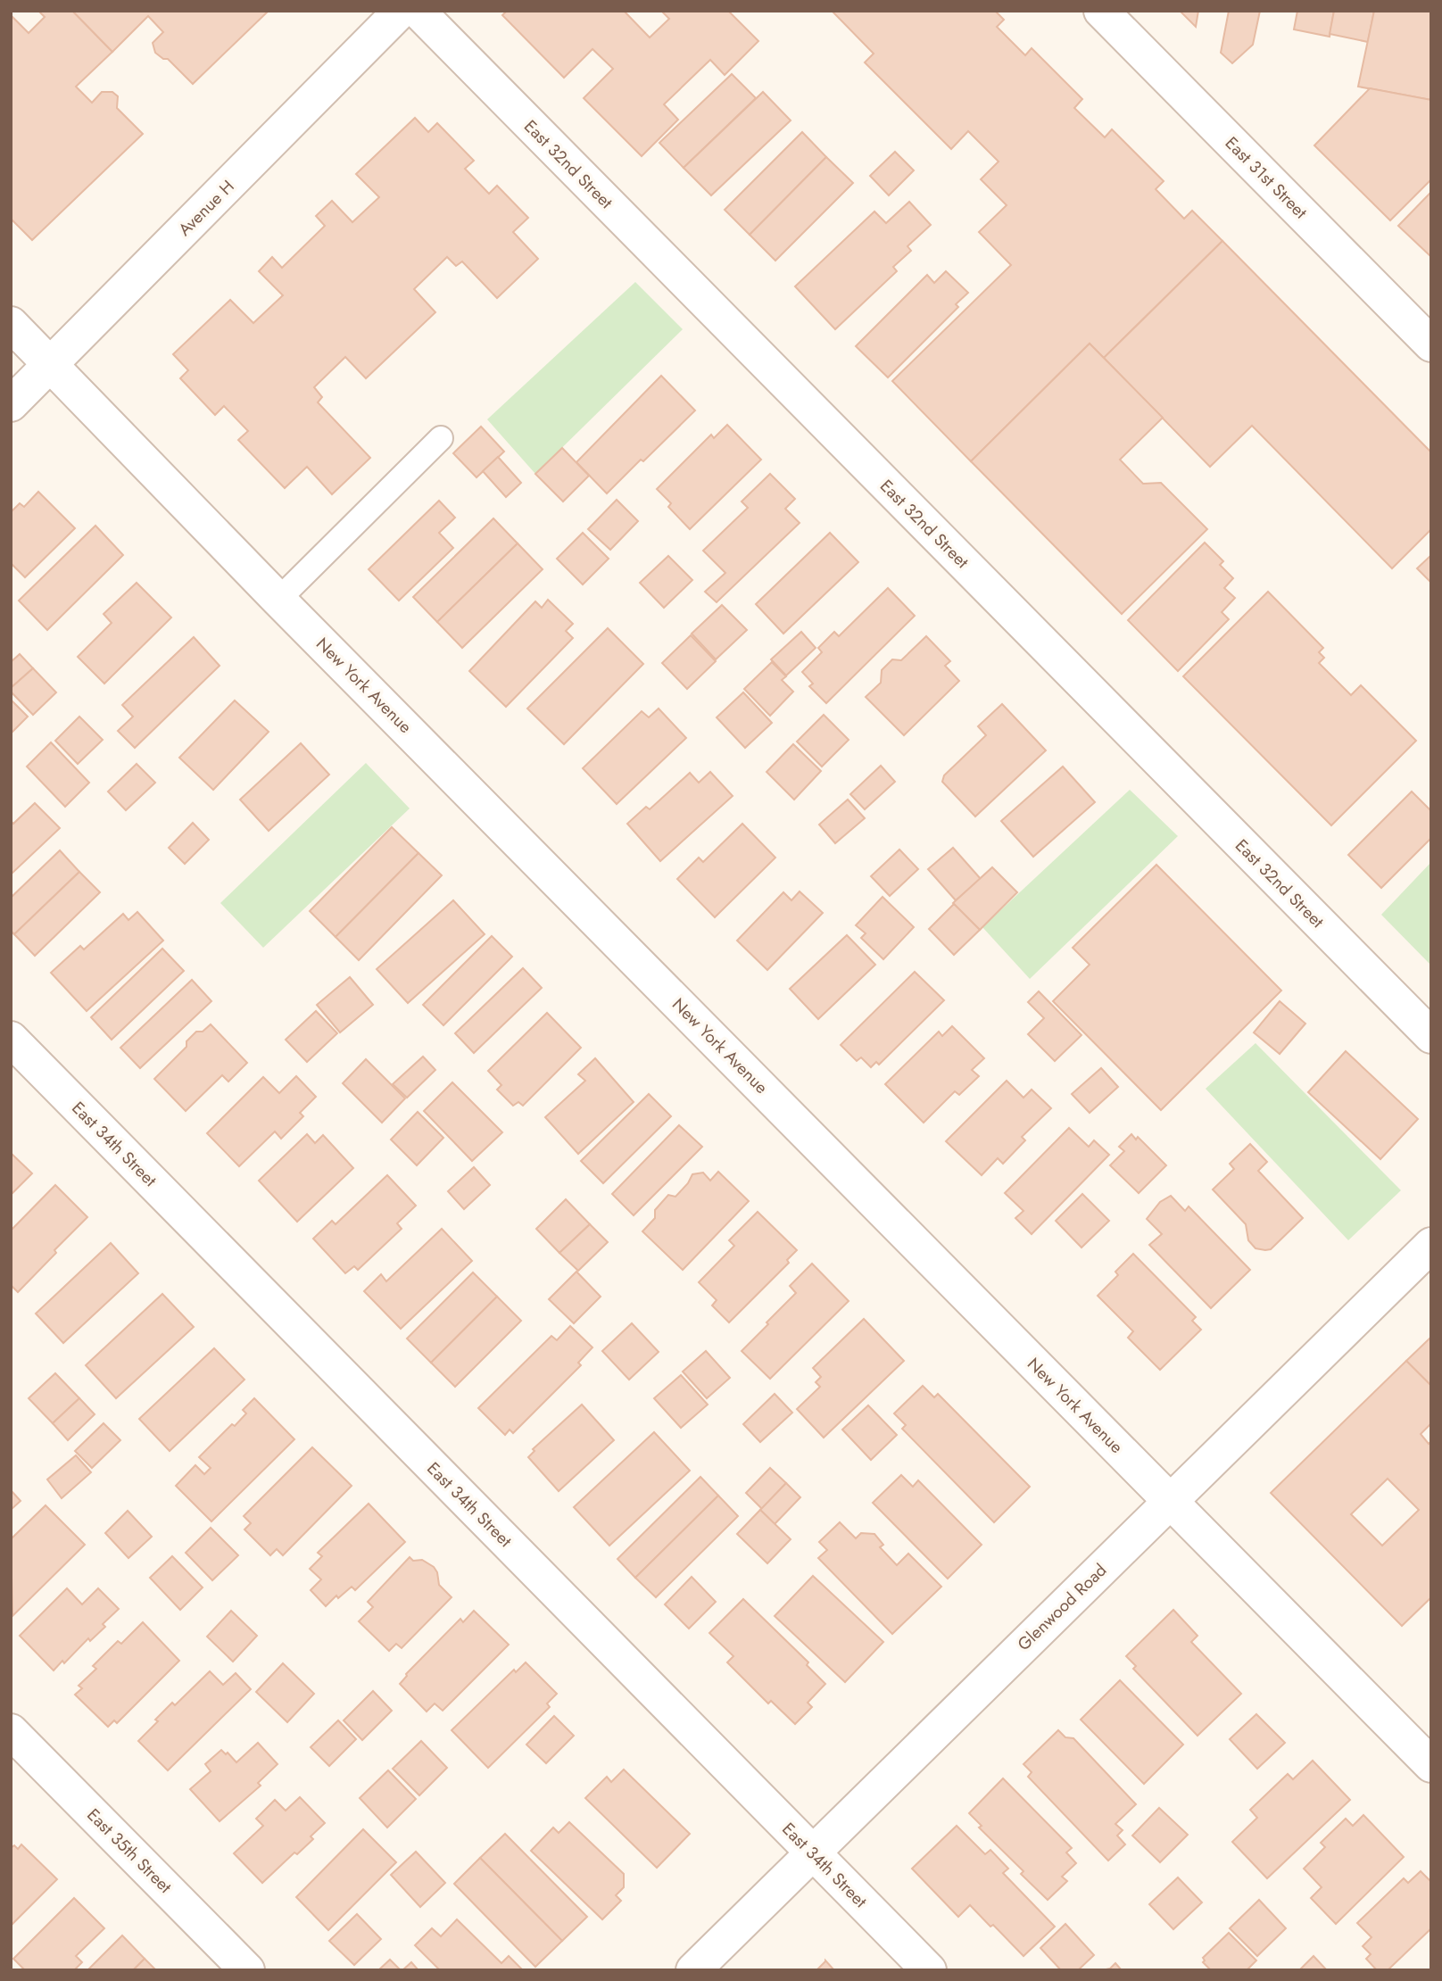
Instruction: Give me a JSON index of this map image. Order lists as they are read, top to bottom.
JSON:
{
  "streets": {
    "street": [
      "East 32nd Street",
      "East 31st Street",
      "Avenue H",
      "New York Avenue",
      "East 34th Street",
      "Glenwood Road",
      "East 35th Street"
    ]
  },
  "crossings": [
    ["Avenue H", "New York Avenue"],
    ["New York Avenue", "Glenwood Road"],
    ["East 34th Street", "Glenwood Road"]
  ]
}
